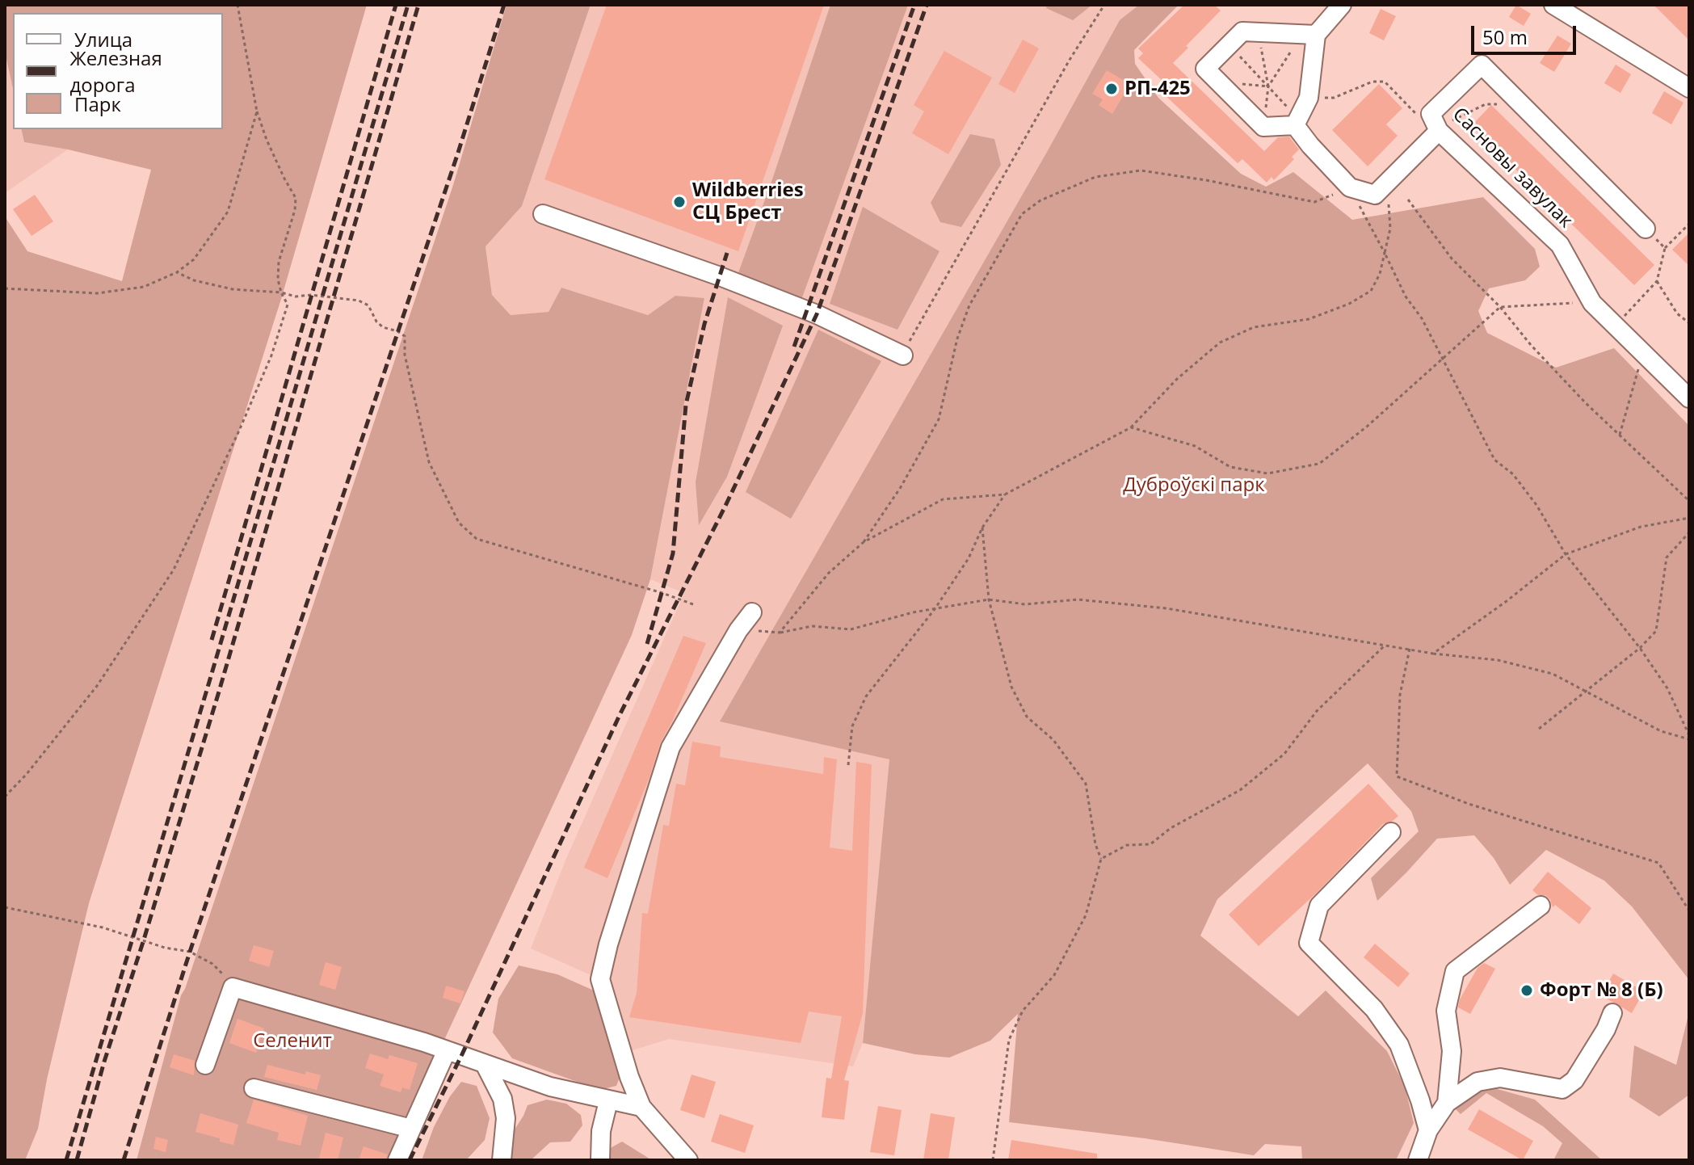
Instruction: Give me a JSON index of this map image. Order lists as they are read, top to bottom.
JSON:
{
  "streets": {
    "street": ["Сасновы завулак"]
  },
  "parks": ["Дуброўскі парк", "Селенит"],
  "places": ["РП-425", "Wildberries СЦ Брест", "Форт № 8 (Б)"],
  "legend": ["Улица", "Железная дорога", "Парк"],
  "scale_bar": "50 m"
}
